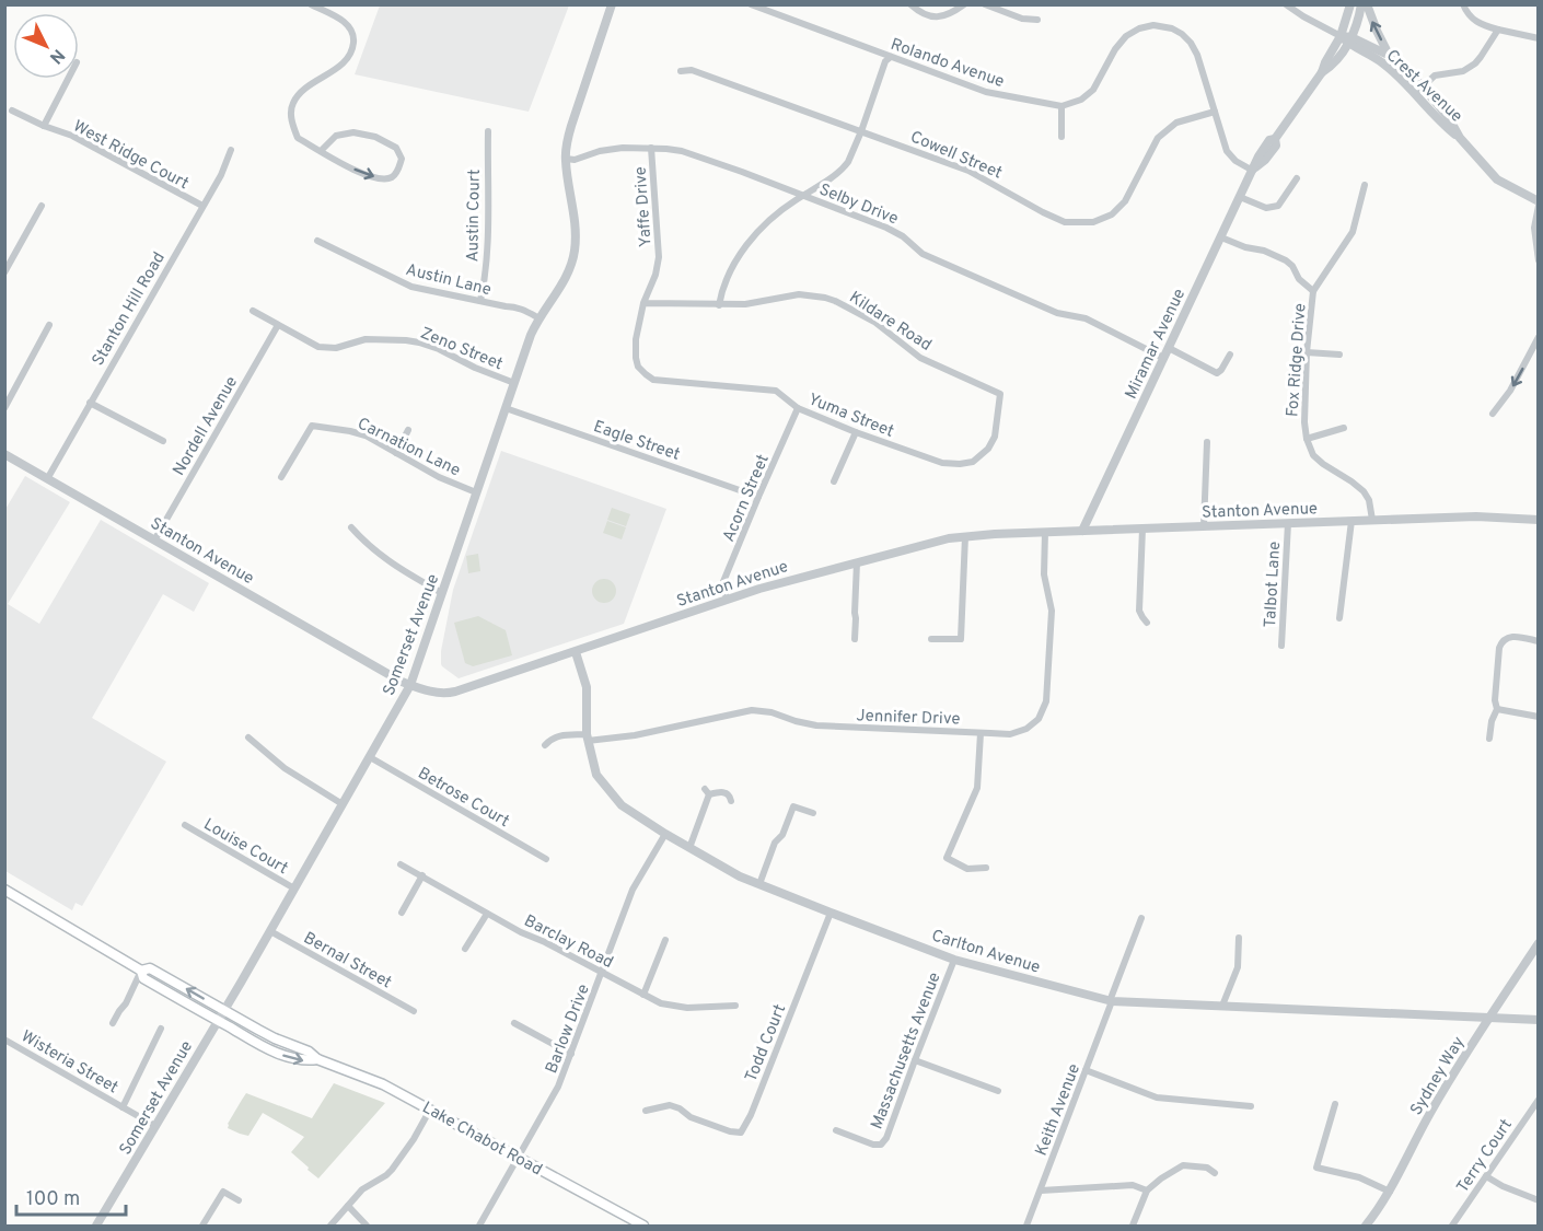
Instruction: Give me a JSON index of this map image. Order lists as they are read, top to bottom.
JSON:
{
  "streets": {
    "main road": ["Lake Chabot Road"],
    "street": [
      "Rolando Avenue",
      "Crest Avenue",
      "West Ridge Court",
      "Cowell Street",
      "Selby Drive",
      "Yaffe Drive",
      "Austin Court",
      "Austin Lane",
      "Stanton Hill Road",
      "Kildare Road",
      "Miramar Avenue",
      "Zeno Street",
      "Fox Ridge Drive",
      "Yuma Street",
      "Nordell Avenue",
      "Eagle Street",
      "Carnation Lane",
      "Acorn Street",
      "Stanton Avenue",
      "Talbot Lane",
      "Somerset Avenue",
      "Jennifer Drive",
      "Betrose Court",
      "Louise Court",
      "Barclay Road",
      "Carlton Avenue",
      "Bernal Street",
      "Barlow Drive",
      "Todd Court",
      "Massachusetts Avenue",
      "Wisteria Street",
      "Sydney Way",
      "Keith Avenue",
      "Terry Court"
    ]
  },
  "crossings": [
    ["Crest Avenue", "Miramar Avenue"],
    ["West Ridge Court", "Stanton Hill Road"],
    ["Selby Drive", "Yaffe Drive"],
    ["Selby Drive", "Miramar Avenue"],
    ["Selby Drive", "Somerset Avenue"],
    ["Yaffe Drive", "Kildare Road"],
    ["Yaffe Drive", "Yuma Street"],
    ["Austin Court", "Austin Lane"],
    ["Austin Lane", "Somerset Avenue"],
    ["Stanton Hill Road", "Stanton Avenue"],
    ["Kildare Road", "Yuma Street"],
    ["Miramar Avenue", "Stanton Avenue"],
    ["Zeno Street", "Nordell Avenue"],
    ["Zeno Street", "Somerset Avenue"],
    ["Fox Ridge Drive", "Stanton Avenue"],
    ["Yuma Street", "Acorn Street"],
    ["Nordell Avenue", "Stanton Avenue"],
    ["Eagle Street", "Acorn Street"],
    ["Eagle Street", "Somerset Avenue"],
    ["Carnation Lane", "Somerset Avenue"],
    ["Acorn Street", "Stanton Avenue"],
    ["Stanton Avenue", "Talbot Lane"],
    ["Stanton Avenue", "Somerset Avenue"],
    ["Stanton Avenue", "Jennifer Drive"],
    ["Stanton Avenue", "Carlton Avenue"],
    ["Somerset Avenue", "Betrose Court"],
    ["Somerset Avenue", "Louise Court"],
    ["Somerset Avenue", "Bernal Street"],
    ["Somerset Avenue", "Wisteria Street"],
    ["Somerset Avenue", "Lake Chabot Road"],
    ["Jennifer Drive", "Carlton Avenue"],
    ["Barclay Road", "Barlow Drive"],
    ["Carlton Avenue", "Barlow Drive"],
    ["Carlton Avenue", "Todd Court"],
    ["Carlton Avenue", "Massachusetts Avenue"],
    ["Carlton Avenue", "Sydney Way"],
    ["Carlton Avenue", "Keith Avenue"],
    ["Barlow Drive", "Lake Chabot Road"]
  ],
  "scale_bar": "100 m",
  "north": "bottom right"
}
